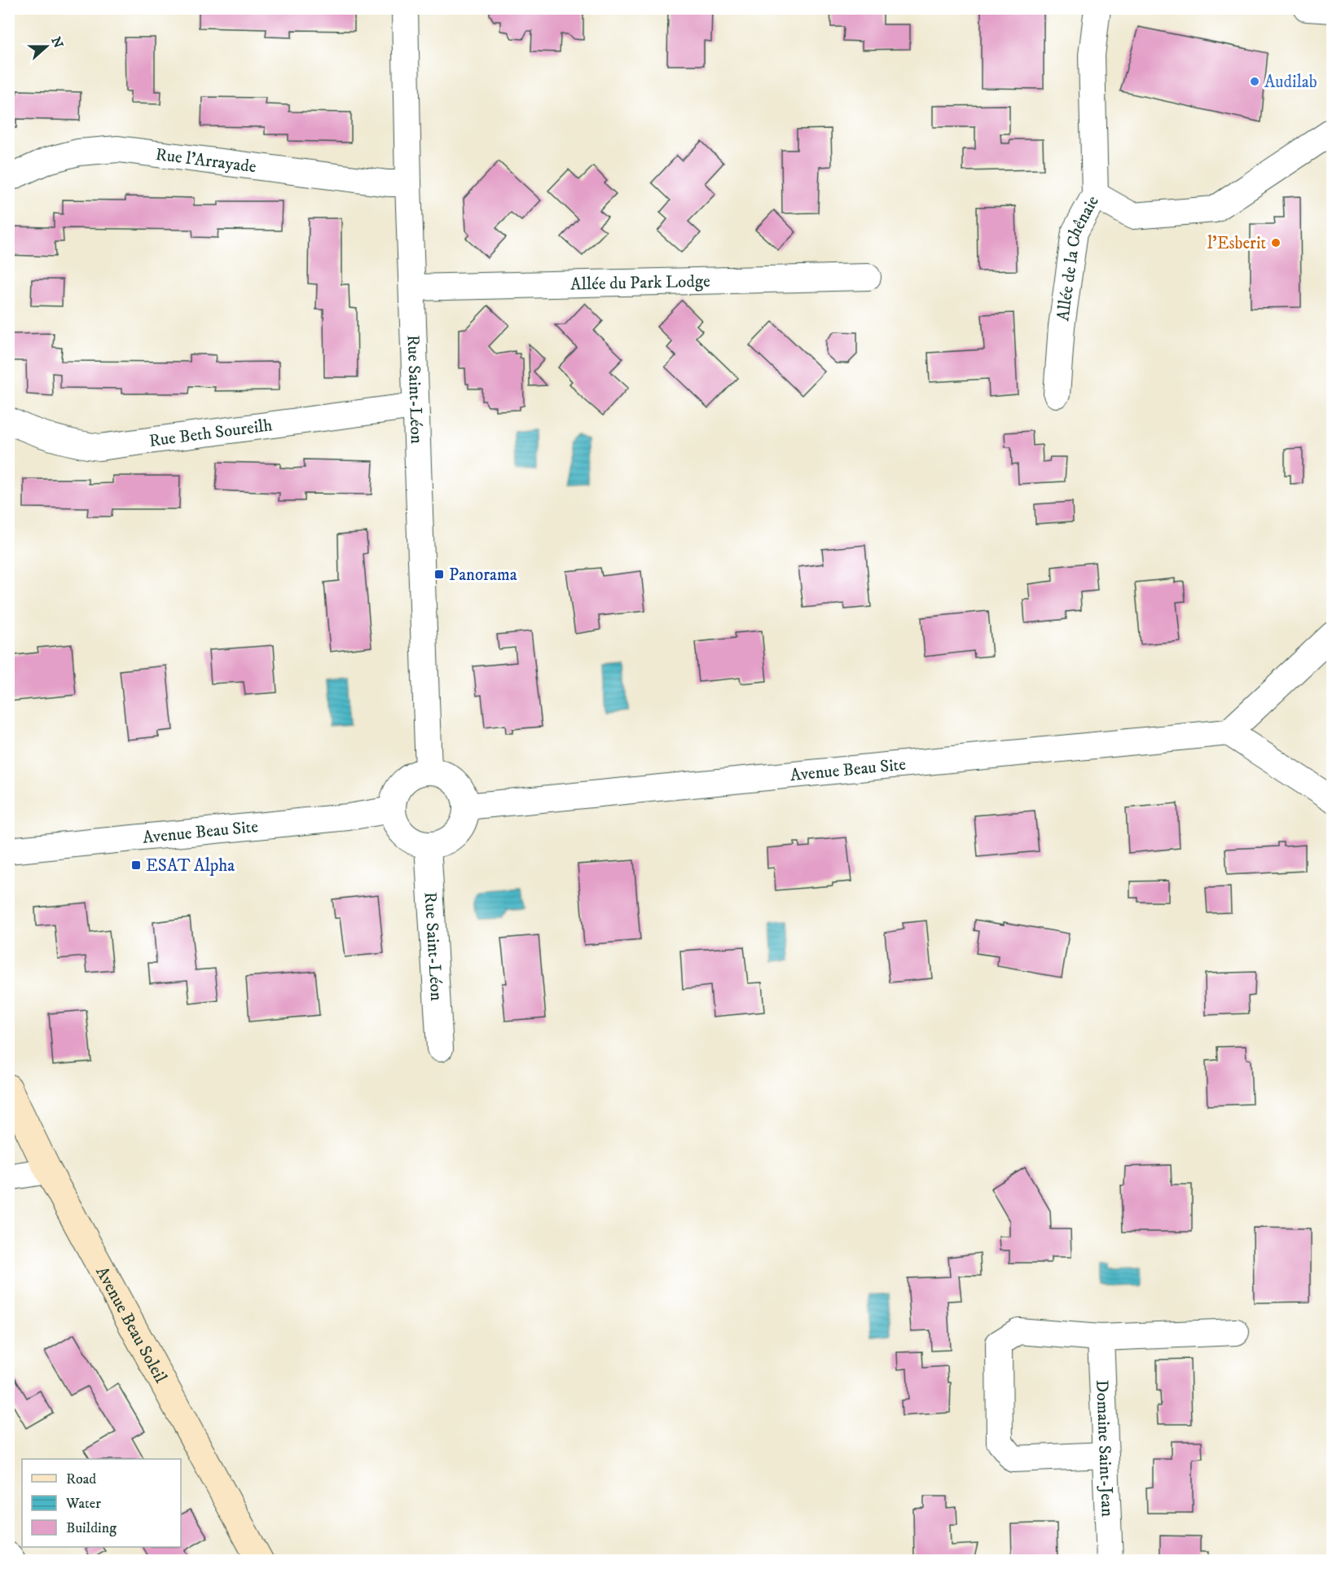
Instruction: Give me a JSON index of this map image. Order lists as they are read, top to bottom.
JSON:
{
  "streets": {
    "street": [
      "Rue l'Arrayade",
      "Allée de la Chênaie",
      "Allée du Park Lodge",
      "Rue Saint-Léon",
      "Rue Beth Soureilh",
      "Avenue Beau Site",
      "Avenue Beau Soleil",
      "Domaine Saint-Jean"
    ]
  },
  "crossings": [
    ["Rue l'Arrayade", "Rue Saint-Léon"],
    ["Allée du Park Lodge", "Rue Saint-Léon"],
    ["Rue Saint-Léon", "Rue Beth Soureilh"],
    ["Rue Saint-Léon", "Avenue Beau Site"]
  ],
  "places": {
    "other": ["Audilab", "l'Esberit"],
    "transit": ["Panorama", "ESAT Alpha"]
  },
  "legend": ["Road", "Water", "Building"],
  "north": "right"
}
